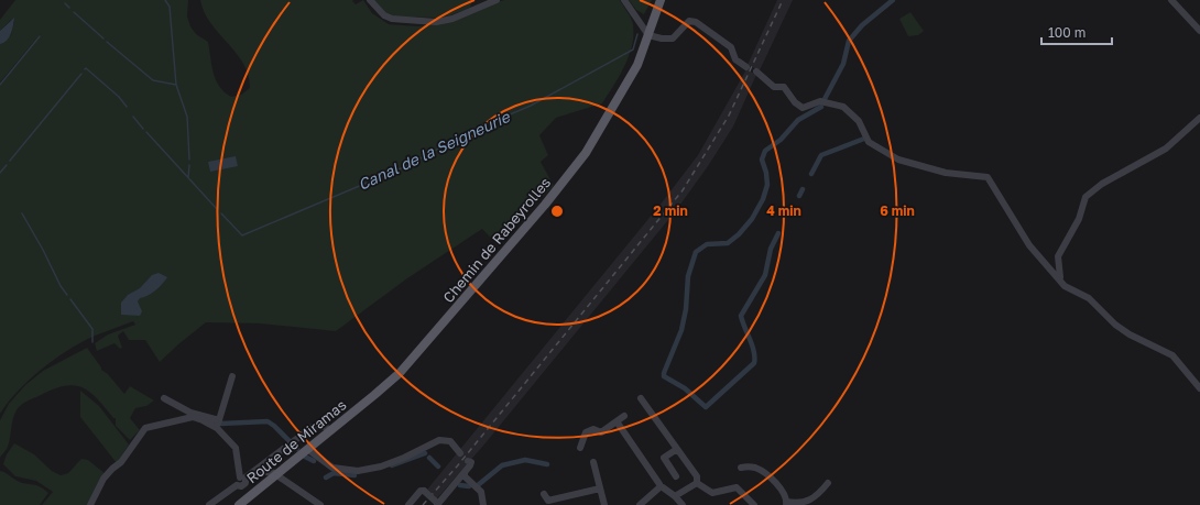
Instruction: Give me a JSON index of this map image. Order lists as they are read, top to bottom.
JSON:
{
  "streets": {
    "main road": ["Chemin de Rabeyrolles", "Route de Miramas"]
  },
  "crossings": [
    ["Chemin de Rabeyrolles", "Route de Miramas"]
  ],
  "water": ["Canal de la Seigneurie"],
  "scale_bar": "100 m",
  "rings": ["2 min", "4 min", "6 min"]
}
